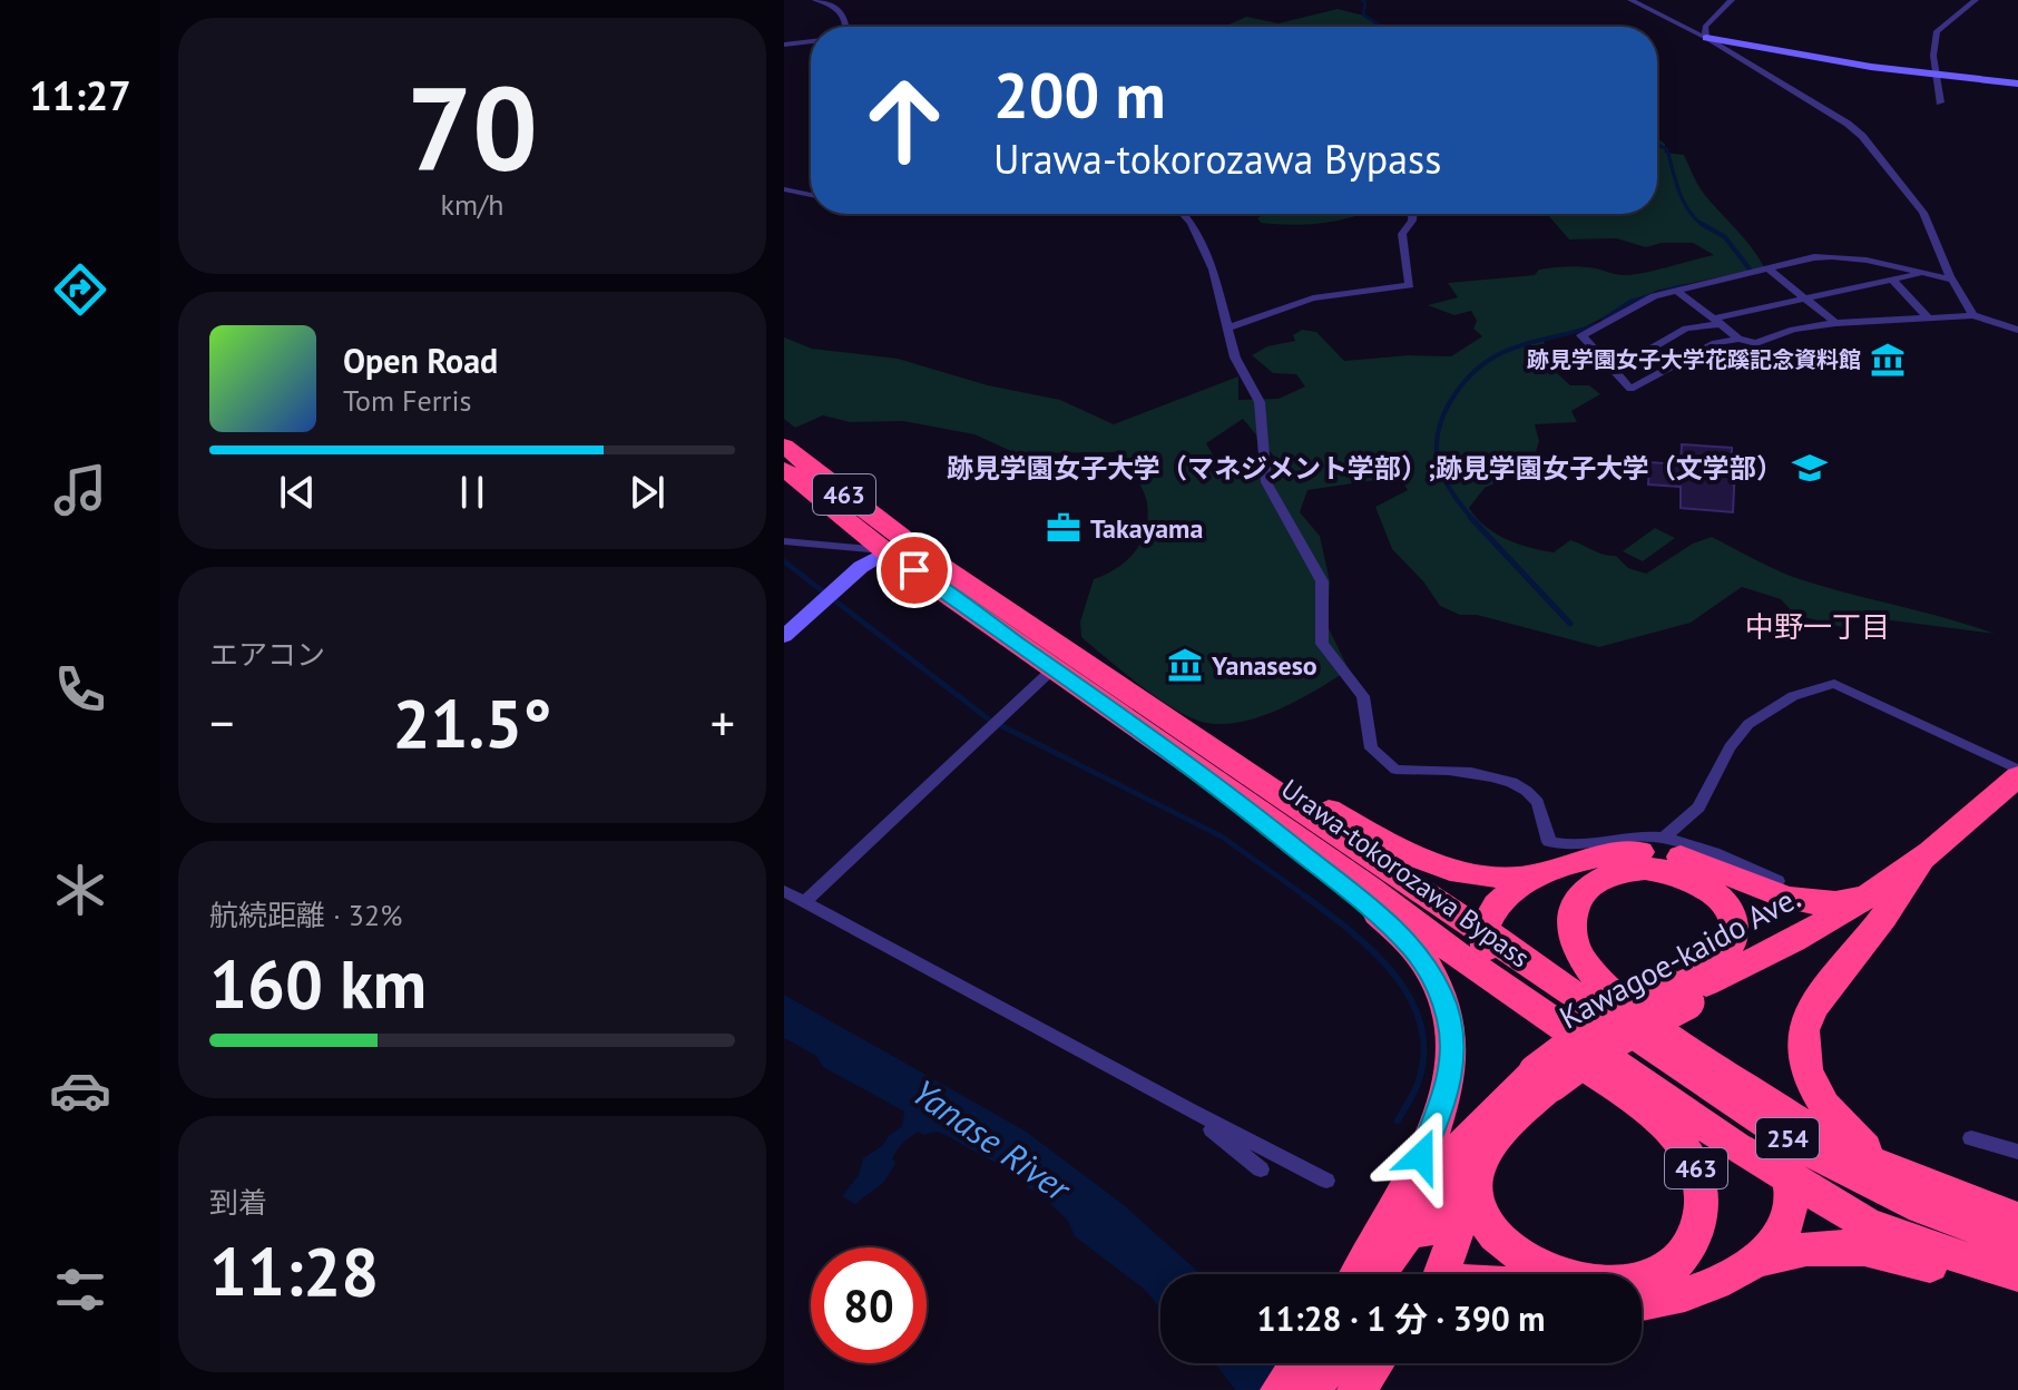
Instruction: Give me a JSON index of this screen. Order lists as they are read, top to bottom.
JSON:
{
  "streets": {
    "highway": [
      "463",
      "Urawa-tokorozawa Bypass",
      "Kawagoe-kaido Ave.",
      "254"
    ]
  },
  "districts": ["中野一丁目"],
  "water": ["Yanase River"],
  "places": {
    "museum": ["跡見学園女子大学花蹊記念資料館", "Yanaseso"],
    "school or university": ["跡見学園女子大学（マネジメント学部）;跡見学園女子大学（文学部）"],
    "office": ["Takayama"]
  },
  "page": {
    "tabs": "11:27",
    "tile": [
      ["70", "km/h"],
      "エアコン",
      ["航続距離 · 32%", "160 km"],
      ["到着", "11:28"]
    ],
    "turn": ["200 m", "Urawa-tokorozawa Bypass"],
    "song": ["Open Road", "Tom Ferris"],
    "heat": ["−", "21.5°", "+"],
    "limit": "80",
    "trip": "11:28 · 1 分 · 390 m"
  }
}
